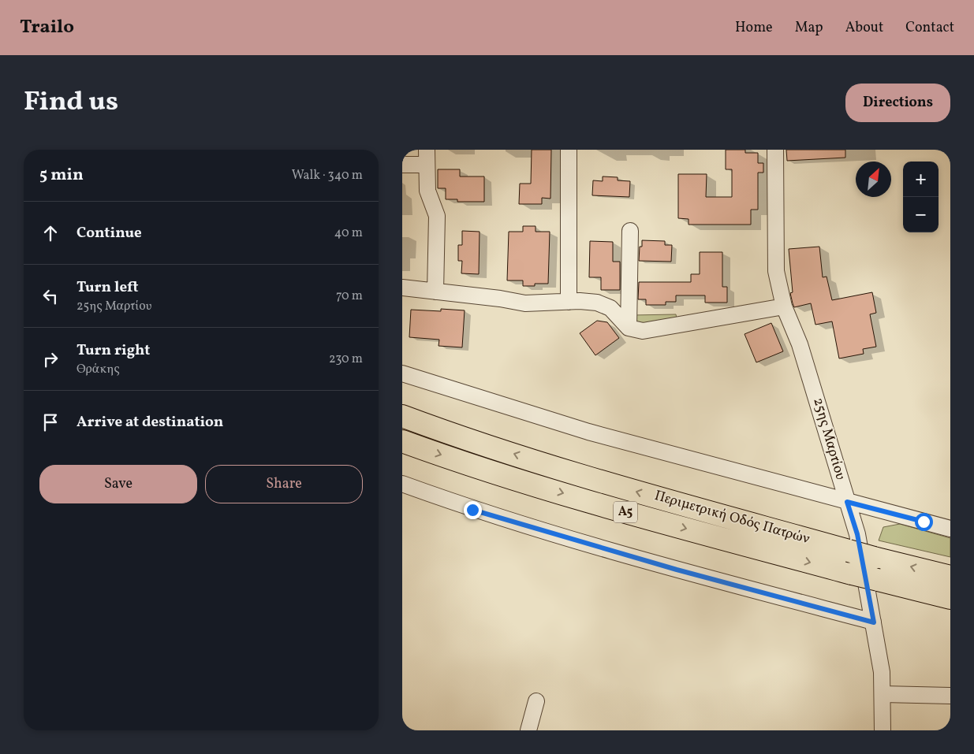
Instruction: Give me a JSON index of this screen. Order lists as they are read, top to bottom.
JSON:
{
  "streets": {
    "highway": ["Α5", "Περιμετρική Οδός Πατρών"],
    "street": ["25ης Μαρτίου"]
  },
  "north": "top right",
  "page": {
    "header": "Trailo",
    "nav": [
      "Home",
      "Map",
      "About",
      "Contact"
    ],
    "title": "Find us",
    "buttons": [
      "Directions",
      ["Save", "Share"]
    ],
    "heading": ["5 min", "Walk · 340 m"],
    "map_buttons": ["+", "−"],
    "list": [
      ["Continue", "40 m"],
      ["Turn left", "25ης Μαρτίου", "70 m"],
      ["Turn right", "Θράκης", "230 m"],
      "Arrive at destination"
    ]
  }
}
